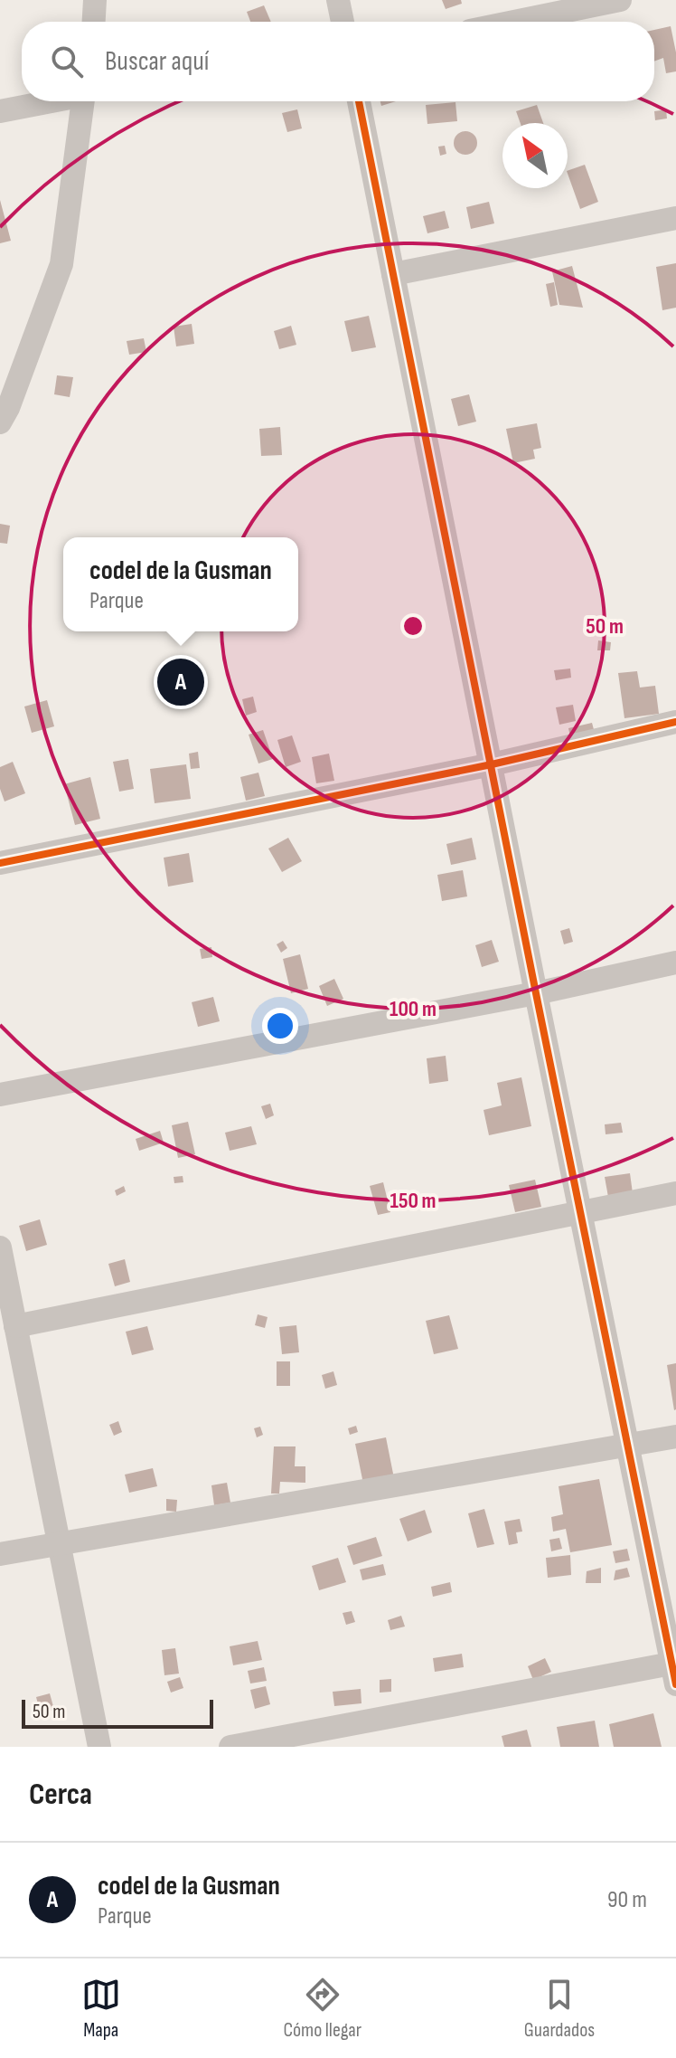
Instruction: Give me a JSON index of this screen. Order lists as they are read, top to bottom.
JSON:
{
  "scale_bar": "50 m",
  "north": "top left",
  "page": {
    "search": "Buscar aquí",
    "popup": ["codel de la Gusman", "Parque"],
    "pins": "A",
    "scale": "50 m",
    "heading": "Cerca",
    "list": [
      {
        "mark": "A",
        "name": "codel de la Gusman",
        "note": "Parque",
        "value": "90 m"
      }
    ],
    "nav": ["Mapa", "Cómo llegar", "Guardados"]
  },
  "rings": ["50 m", "100 m", "150 m"]
}
